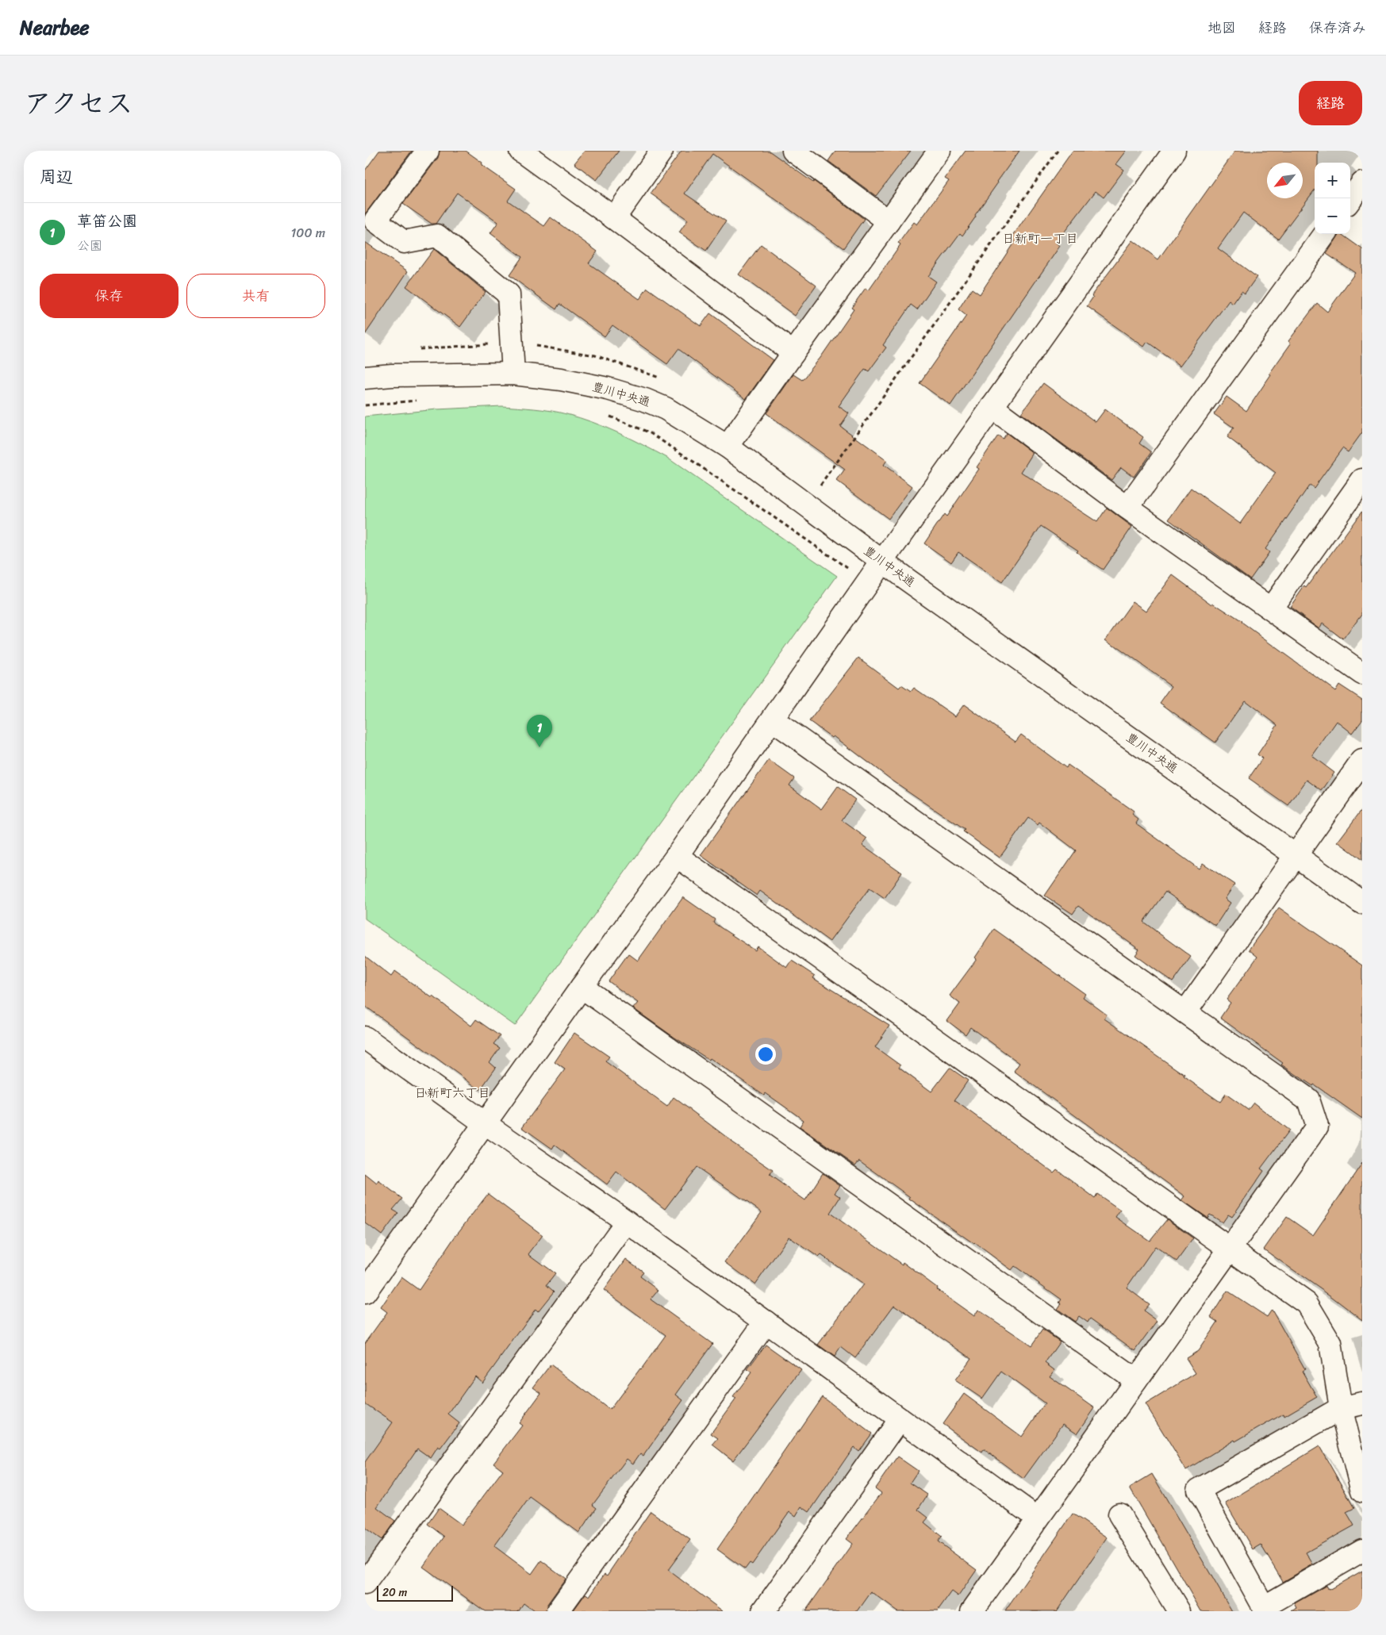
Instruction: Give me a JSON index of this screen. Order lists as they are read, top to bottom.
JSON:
{
  "streets": {
    "street": ["豊川中央通"]
  },
  "districts": ["日新町一丁目", "日新町六丁目"],
  "scale_bar": "20 m",
  "north": "bottom left",
  "page": {
    "header": "Nearbee",
    "nav": ["地図", "経路", "保存済み"],
    "title": "アクセス",
    "buttons": [
      "経路",
      ["保存", "共有"]
    ],
    "heading": "周辺",
    "map_buttons": ["+", "−"],
    "list": [
      {
        "mark": "1",
        "name": "草笛公園",
        "note": "公園",
        "value": "100 m"
      }
    ],
    "pins": "1",
    "scale": "20 m"
  }
}
